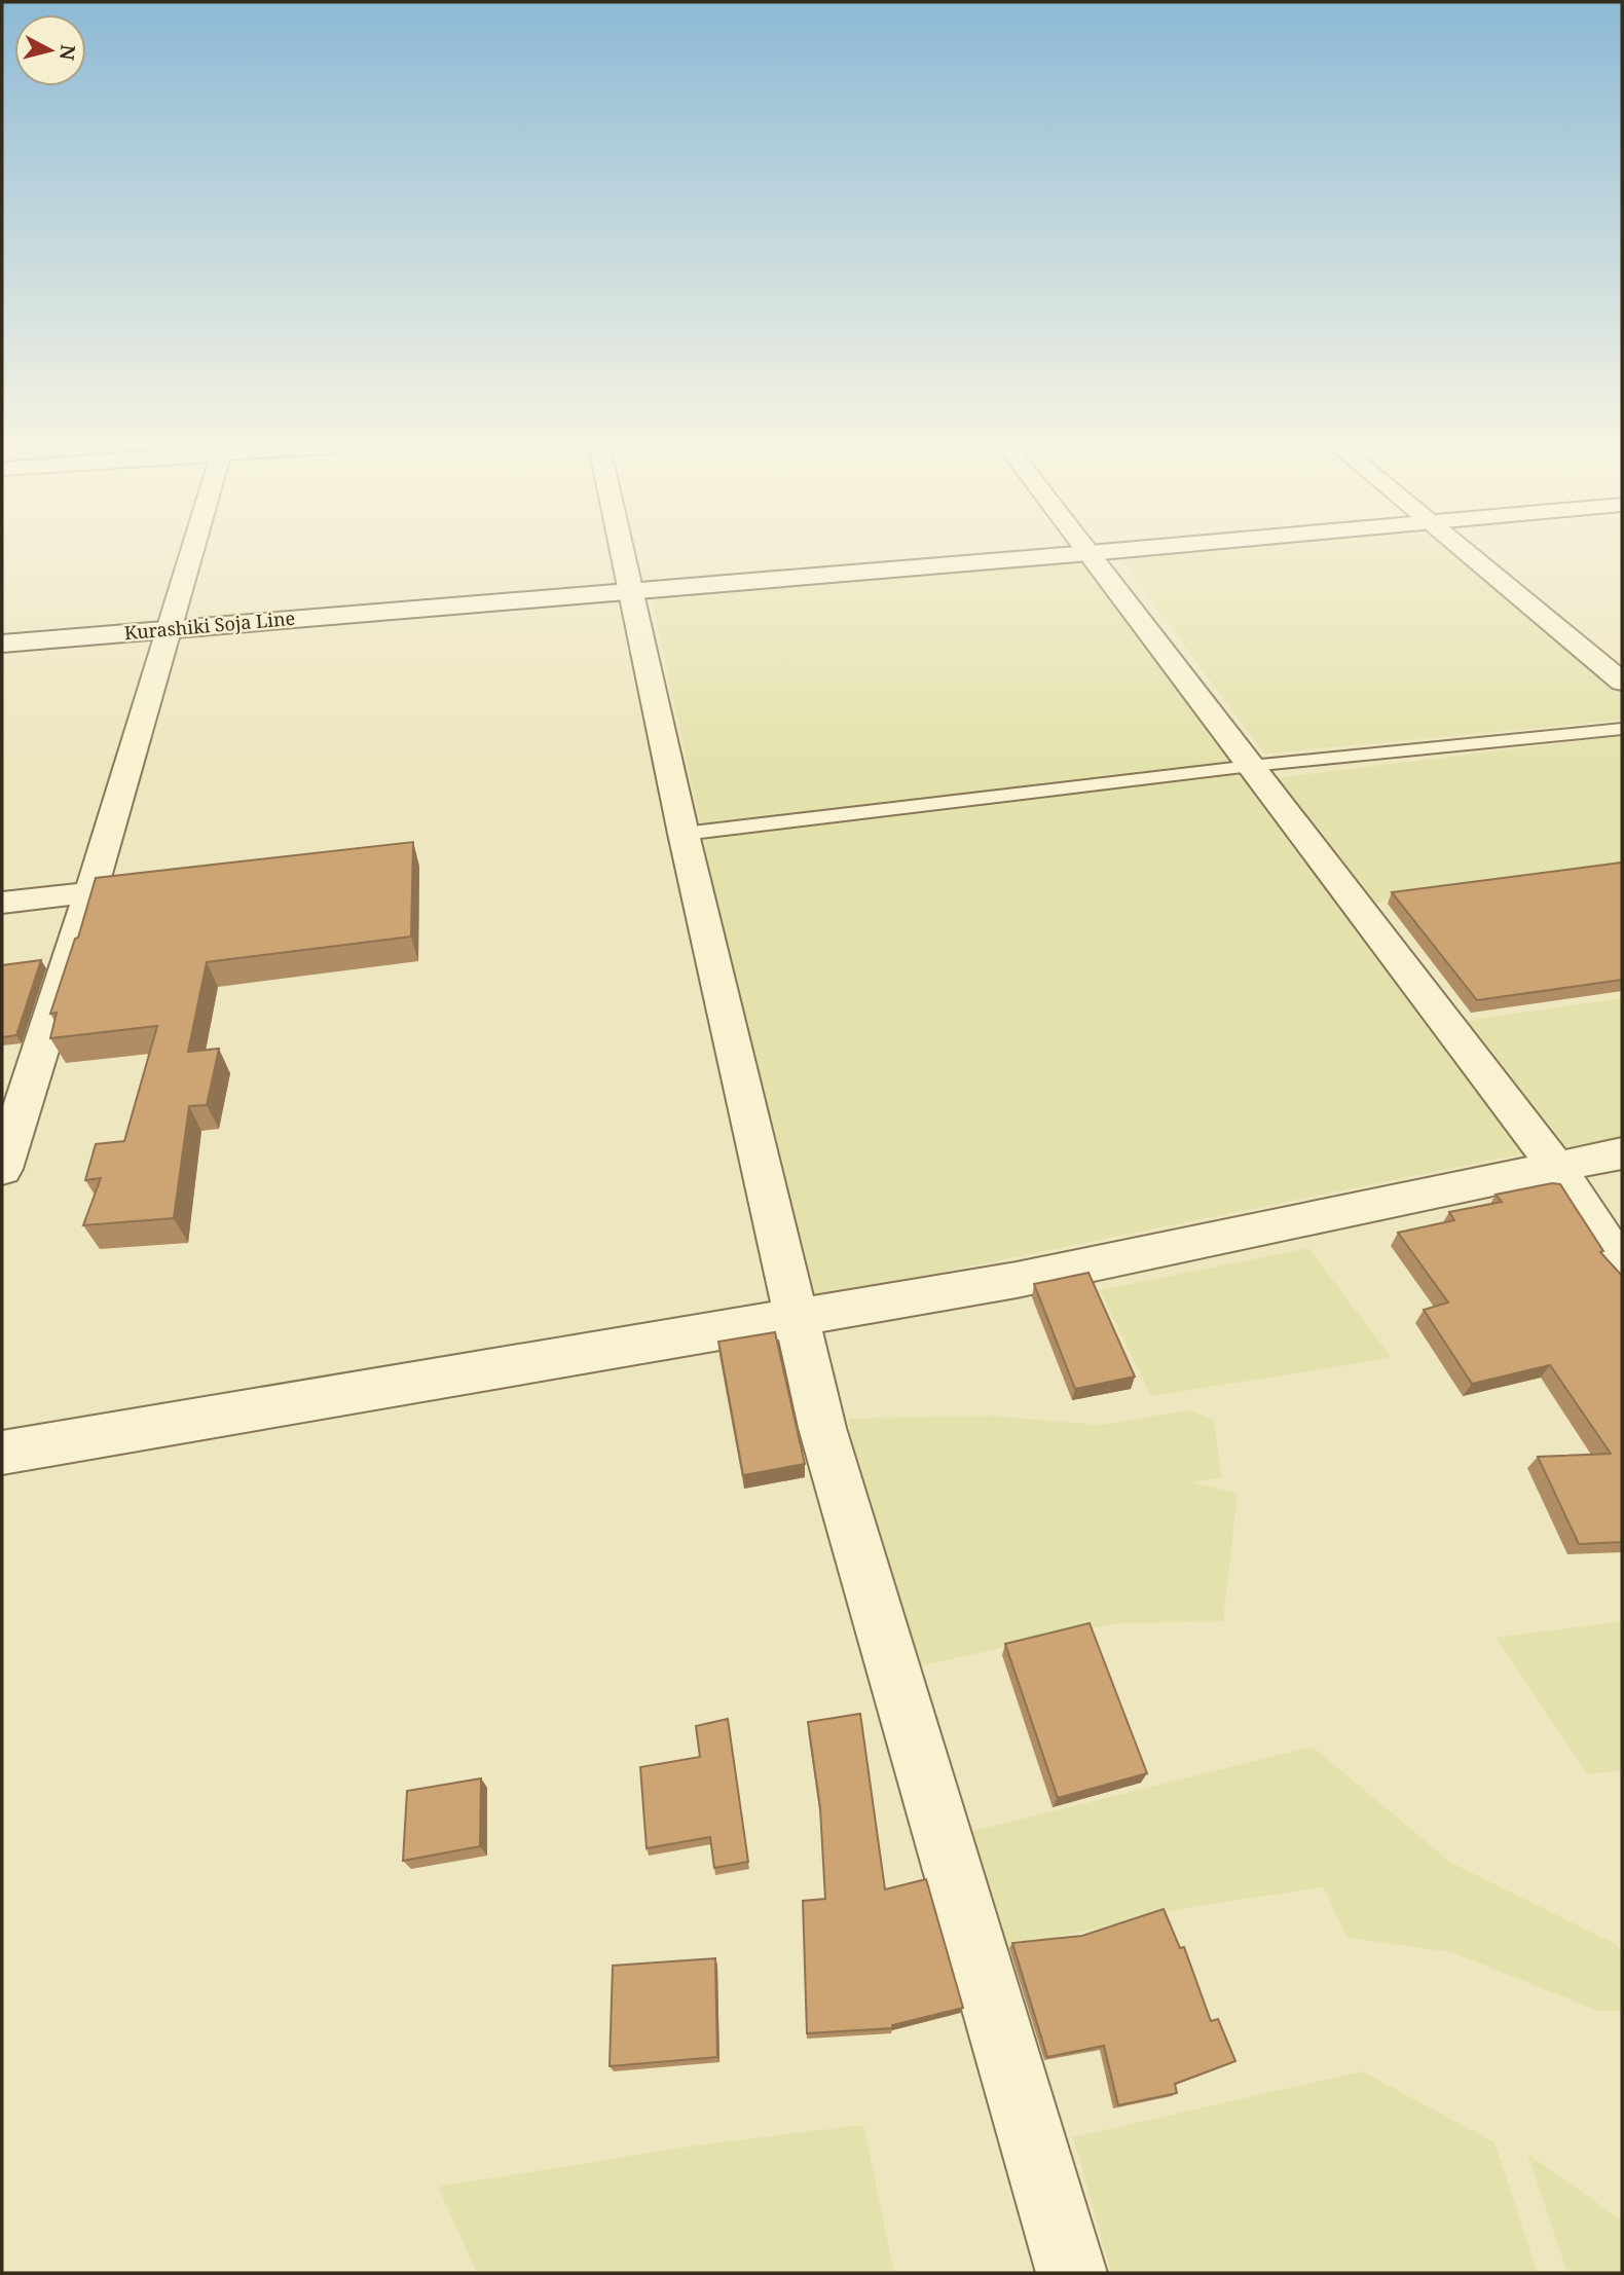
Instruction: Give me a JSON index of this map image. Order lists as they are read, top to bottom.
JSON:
{
  "streets": {
    "street": ["Kurashiki Soja Line"]
  },
  "north": "right"
}
